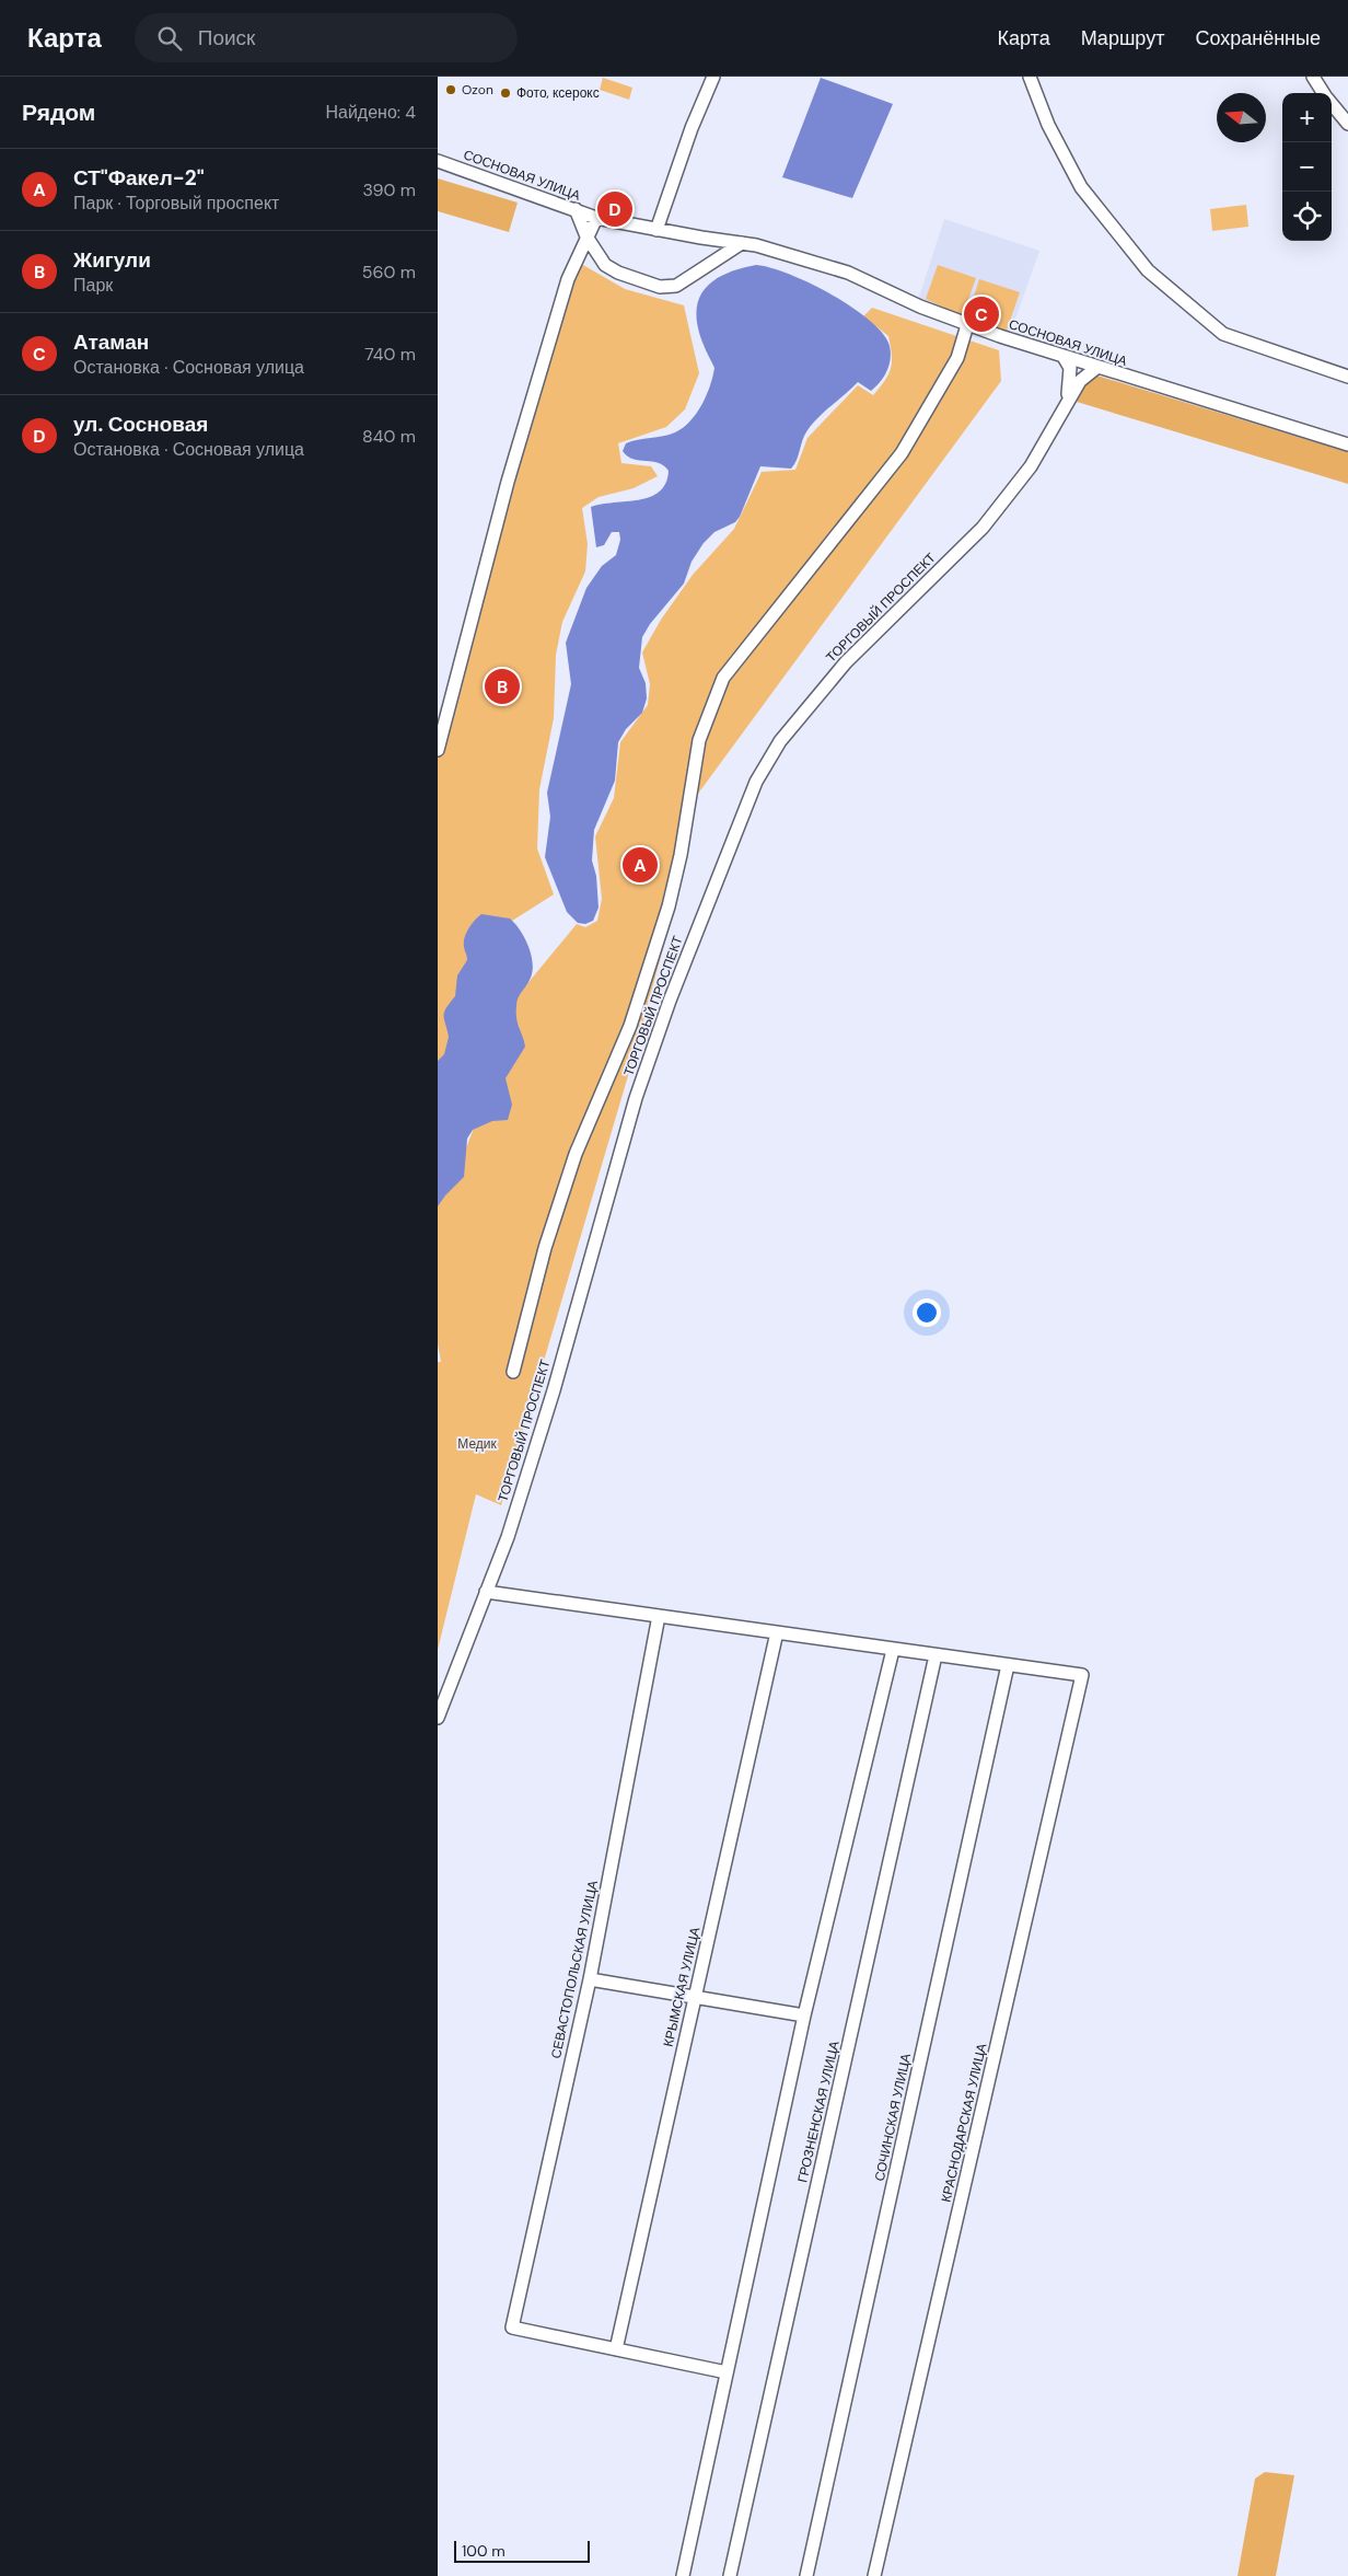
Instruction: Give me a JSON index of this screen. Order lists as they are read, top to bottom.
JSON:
{
  "streets": {
    "street": [
      "СОСНОВАЯ УЛИЦА",
      "ТОРГОВЫЙ ПРОСПЕКТ",
      "СЕВАСТОПОЛЬСКАЯ УЛИЦА",
      "КРЫМСКАЯ УЛИЦА",
      "ГРОЗНЕНСКАЯ УЛИЦА",
      "СОЧИНСКАЯ УЛИЦА",
      "КРАСНОДАРСКАЯ УЛИЦА"
    ]
  },
  "crossings": [
    ["СОСНОВАЯ УЛИЦА", "ТОРГОВЫЙ ПРОСПЕКТ"],
    ["СЕВАСТОПОЛЬСКАЯ УЛИЦА", "КРЫМСКАЯ УЛИЦА"],
    ["СОЧИНСКАЯ УЛИЦА", "КРАСНОДАРСКАЯ УЛИЦА"]
  ],
  "parks": ["Медик"],
  "places": ["Ozon", "Фото, ксерокс"],
  "scale_bar": "100 m",
  "north": "left",
  "page": {
    "header": "Карта",
    "search": "Поиск",
    "nav": ["Карта", "Маршрут", "Сохранённые"],
    "heading": ["Рядом", "Найдено: 4"],
    "map_buttons": ["+", "−"],
    "list": [
      {
        "mark": "A",
        "name": "СТ\"Факел-2\"",
        "note": "Парк · Торговый проспект",
        "value": "390 m"
      },
      {
        "mark": "B",
        "name": "Жигули",
        "note": "Парк",
        "value": "560 m"
      },
      {
        "mark": "C",
        "name": "Атаман",
        "note": "Остановка · Сосновая улица",
        "value": "740 m"
      },
      {
        "mark": "D",
        "name": "ул. Сосновая",
        "note": "Остановка · Сосновая улица",
        "value": "840 m"
      }
    ],
    "pins": [
      "D",
      "C",
      "B",
      "A"
    ],
    "scale": "100 m"
  }
}
